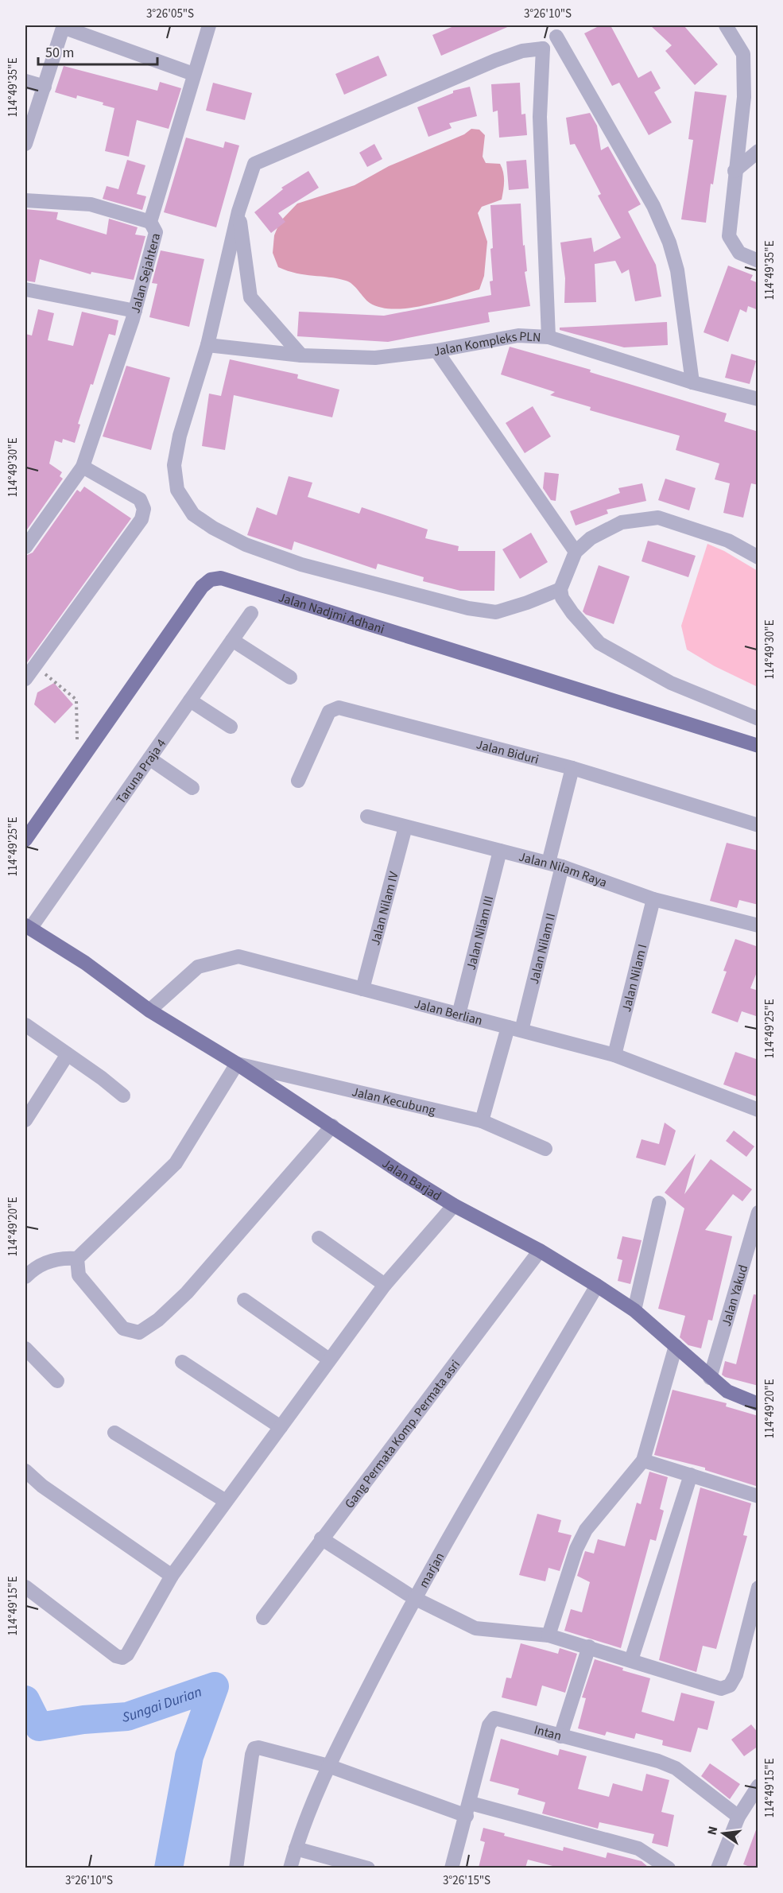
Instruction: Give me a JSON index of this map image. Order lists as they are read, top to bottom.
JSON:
{
  "streets": {
    "main road": ["Jalan Nadjmi Adhani", "Jalan Barjad"],
    "street": [
      "Jalan Sejahtera",
      "Jalan Kompleks PLN",
      "Jalan Biduri",
      "Taruna Praja 4",
      "Jalan Nilam Raya",
      "Jalan Nilam IV",
      "Jalan Nilam III",
      "Jalan Nilam II",
      "Jalan Nilam I",
      "Jalan Berlian",
      "Jalan Kecubung",
      "Jalan Yakud",
      "Gang Permata Komp. Permata asri",
      "marjan",
      "Intan"
    ]
  },
  "crossings": [
    ["Jalan Biduri", "Jalan Nilam II"],
    ["Taruna Praja 4", "Jalan Barjad"],
    ["Jalan Nilam Raya", "Jalan Nilam IV"],
    ["Jalan Nilam Raya", "Jalan Nilam III"],
    ["Jalan Nilam Raya", "Jalan Nilam II"],
    ["Jalan Nilam Raya", "Jalan Nilam I"],
    ["Jalan Nilam IV", "Jalan Berlian"],
    ["Jalan Nilam III", "Jalan Berlian"],
    ["Jalan Nilam II", "Jalan Berlian"],
    ["Jalan Nilam II", "Jalan Kecubung"],
    ["Jalan Nilam I", "Jalan Berlian"],
    ["Jalan Berlian", "Jalan Barjad"],
    ["Jalan Kecubung", "Jalan Barjad"],
    ["Jalan Barjad", "Jalan Yakud"],
    ["Jalan Barjad", "Gang Permata Komp. Permata asri"],
    ["Jalan Barjad", "marjan"]
  ],
  "water": ["Sungai Durian"],
  "scale_bar": "50 m",
  "north": "left",
  "coordinates": [
    "3°26'05\"S",
    "3°26'10\"S",
    "114°49'35\"E",
    "114°49'30\"E",
    "114°49'25\"E",
    "114°49'20\"E",
    "114°49'15\"E",
    "3°26'15\"S"
  ]
}
